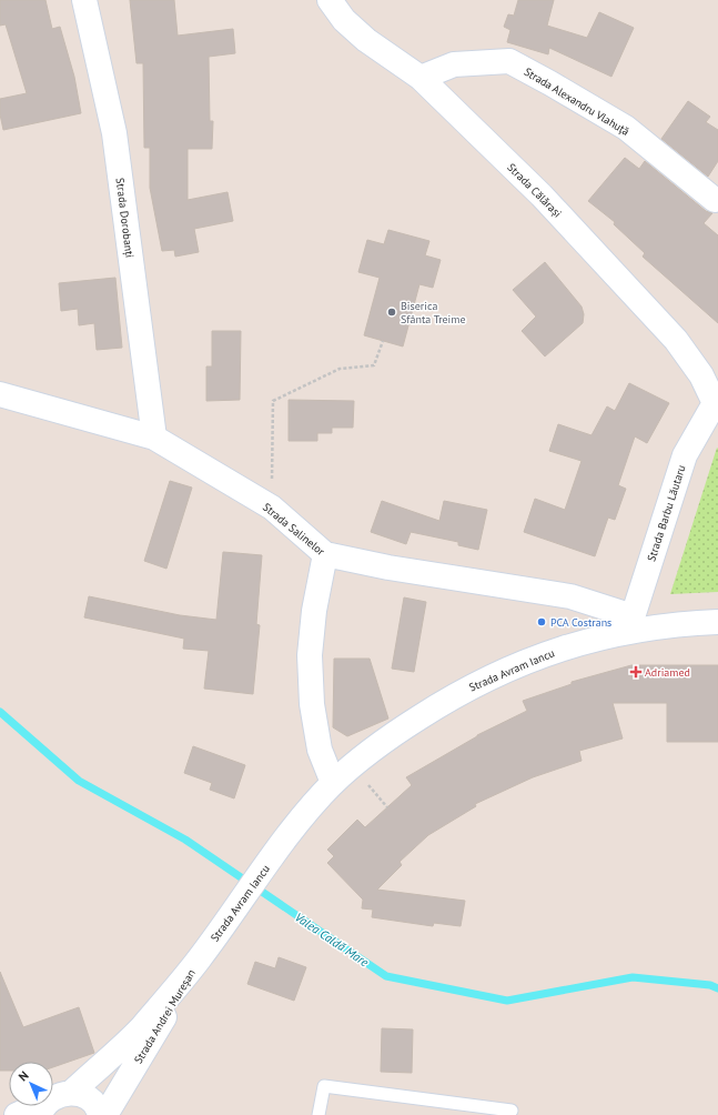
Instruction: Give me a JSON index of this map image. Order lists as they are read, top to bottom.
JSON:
{
  "streets": {
    "street": [
      "Strada Alexandru Vlahuță",
      "Strada Călărași",
      "Strada Dorobanți",
      "Strada Barbu Lăutaru",
      "Strada Salinelor",
      "Strada Avram Iancu",
      "Strada Andrei Mureșan"
    ]
  },
  "crossings": [
    ["Strada Alexandru Vlahuță", "Strada Călărași"],
    ["Strada Călărași", "Strada Barbu Lăutaru"],
    ["Strada Dorobanți", "Strada Salinelor"],
    ["Strada Barbu Lăutaru", "Strada Salinelor"],
    ["Strada Barbu Lăutaru", "Strada Avram Iancu"],
    ["Strada Salinelor", "Strada Avram Iancu"],
    ["Strada Avram Iancu", "Strada Andrei Mureșan"]
  ],
  "water": ["Valea Caldă Mare"],
  "places": {
    "other": ["Biserica Sfânta Treime", "PCA Costrans"],
    "health": ["Adriamed"]
  },
  "north": "top left"
}
